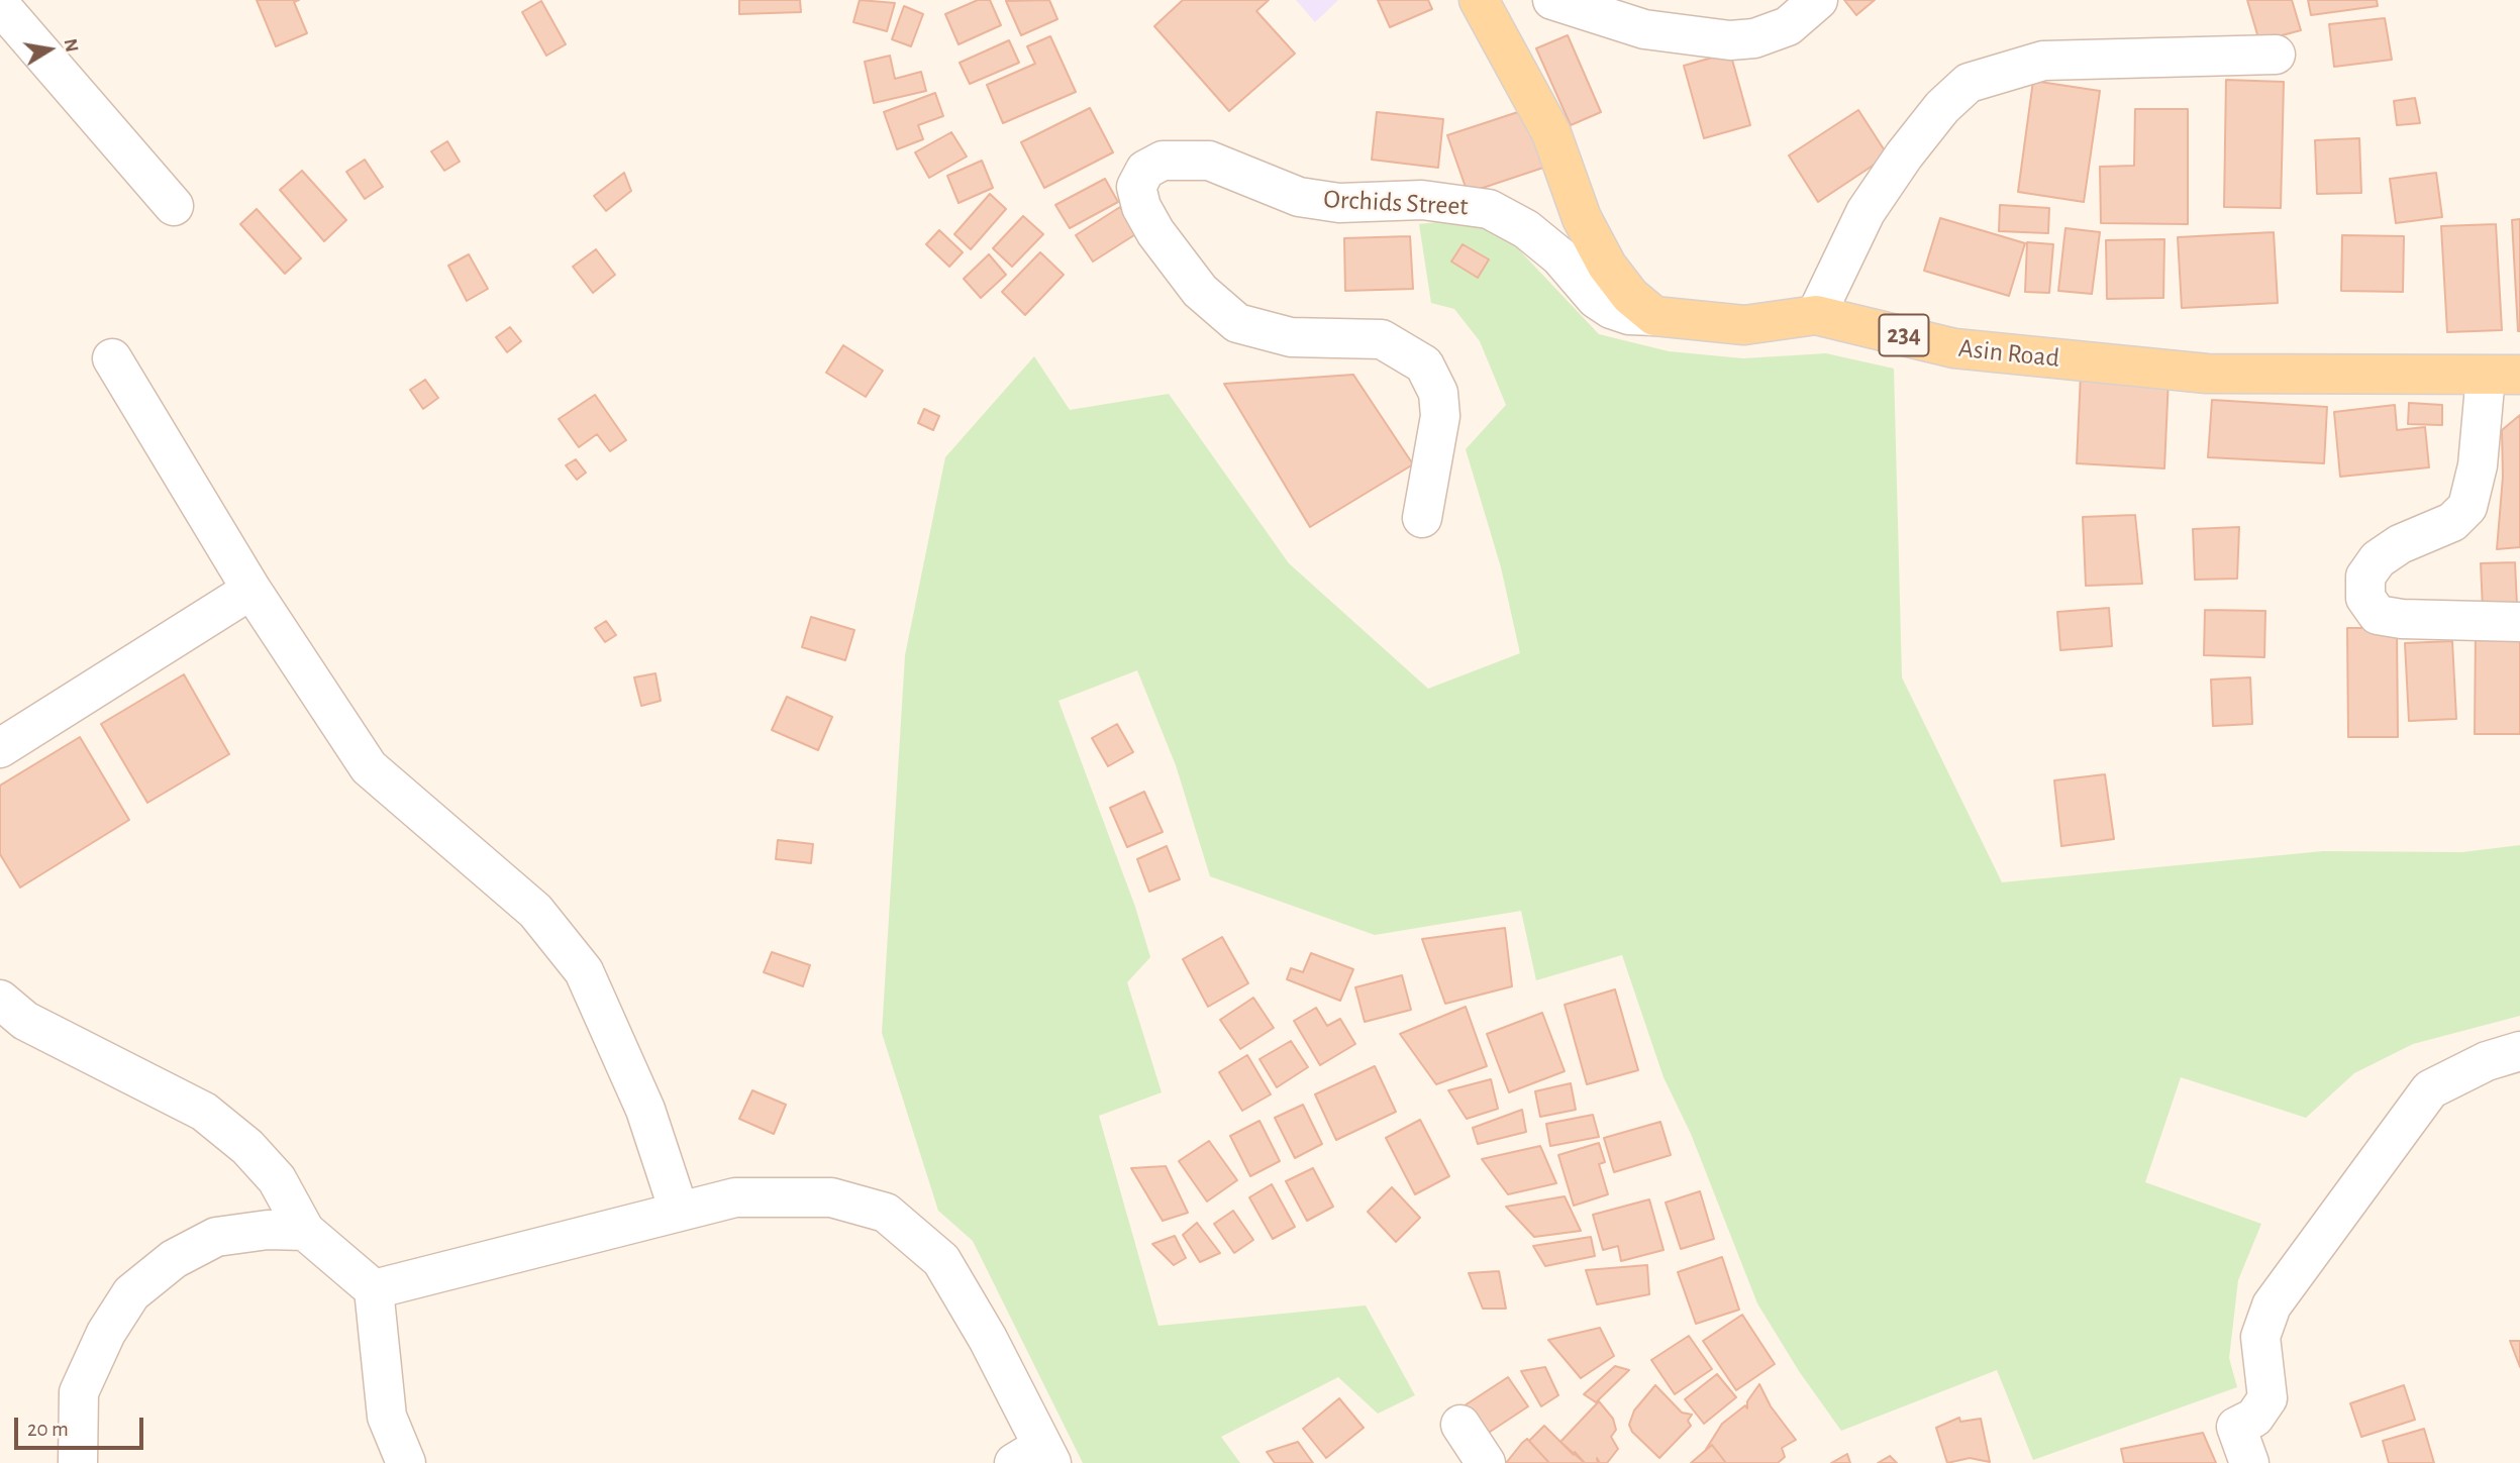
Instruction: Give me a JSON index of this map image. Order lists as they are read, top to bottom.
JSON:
{
  "streets": {
    "main road": ["234", "Asin Road"],
    "street": ["Orchids Street"]
  },
  "crossings": [
    ["Orchids Street", "Asin Road"]
  ],
  "scale_bar": "20 m",
  "north": "right"
}
